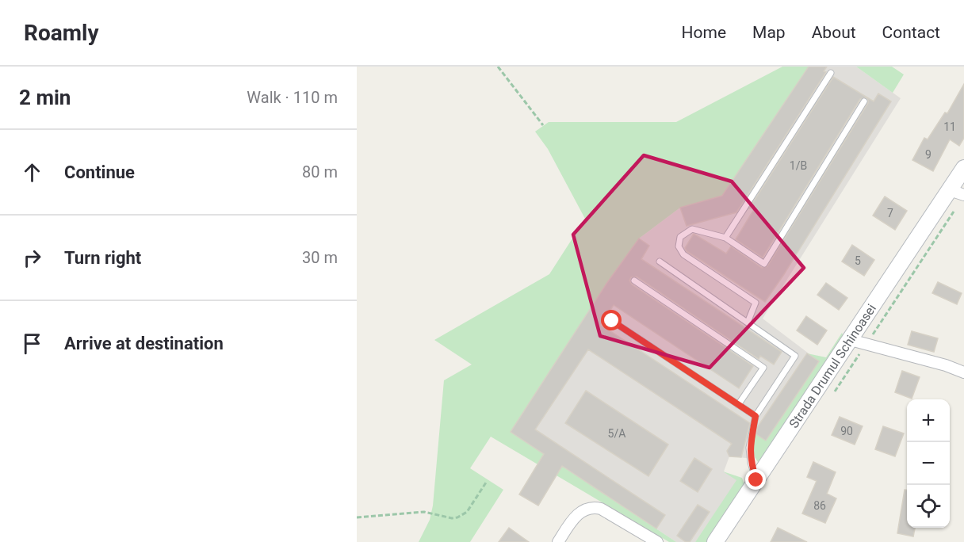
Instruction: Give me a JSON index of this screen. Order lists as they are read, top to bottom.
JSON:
{
  "streets": {
    "street": ["Strada Drumul Schinoasei"]
  },
  "house_numbers": [
    "11",
    "9",
    "1/B",
    "7",
    "5",
    "90",
    "5/A",
    "86"
  ],
  "page": {
    "header": "Roamly",
    "nav": [
      "Home",
      "Map",
      "About",
      "Contact"
    ],
    "heading": ["2 min", "Walk · 110 m"],
    "list": [
      ["Continue", "80 m"],
      ["Turn right", "30 m"],
      "Arrive at destination"
    ],
    "map_buttons": ["+", "−"]
  }
}
